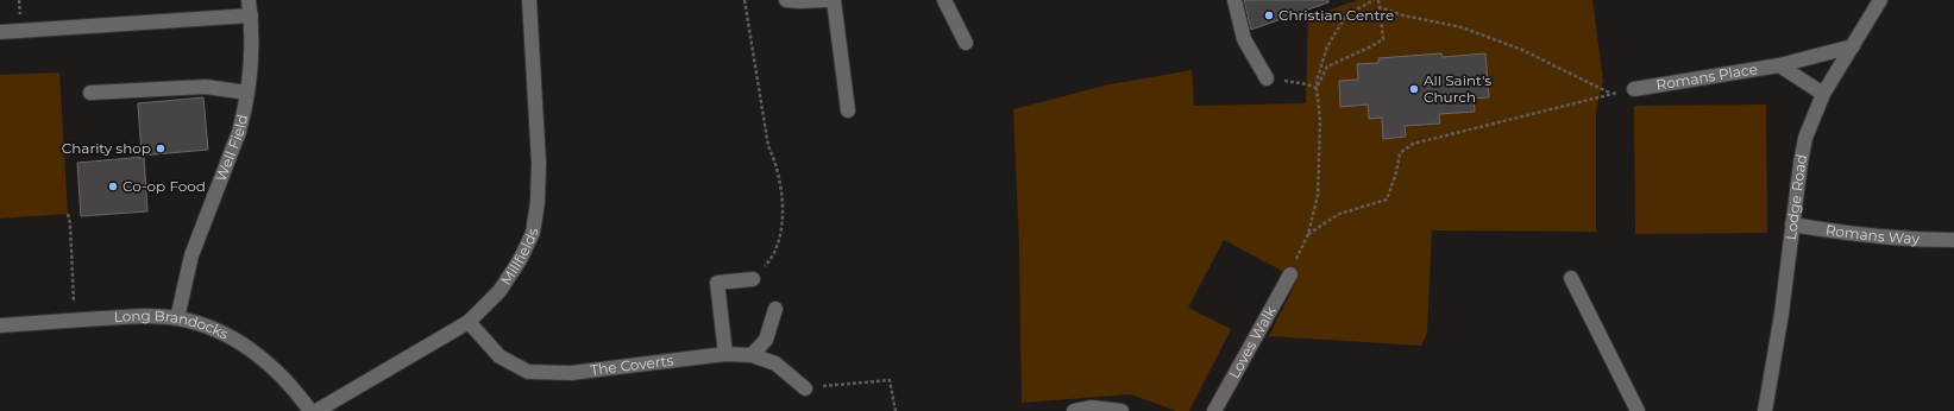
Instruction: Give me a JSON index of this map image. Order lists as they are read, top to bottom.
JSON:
{
  "streets": {
    "street": [
      "Romans Place",
      "Well Field",
      "Lodge Road",
      "Romans Way",
      "Millfields",
      "Long Brandocks",
      "Loves Walk",
      "The Coverts"
    ]
  },
  "crossings": [
    ["Romans Place", "Lodge Road"],
    ["Well Field", "Long Brandocks"],
    ["Lodge Road", "Romans Way"],
    ["Millfields", "The Coverts"]
  ],
  "places": [
    "Christian Centre",
    "All Saint's Church",
    "Charity shop",
    "Co-op Food"
  ]
}
